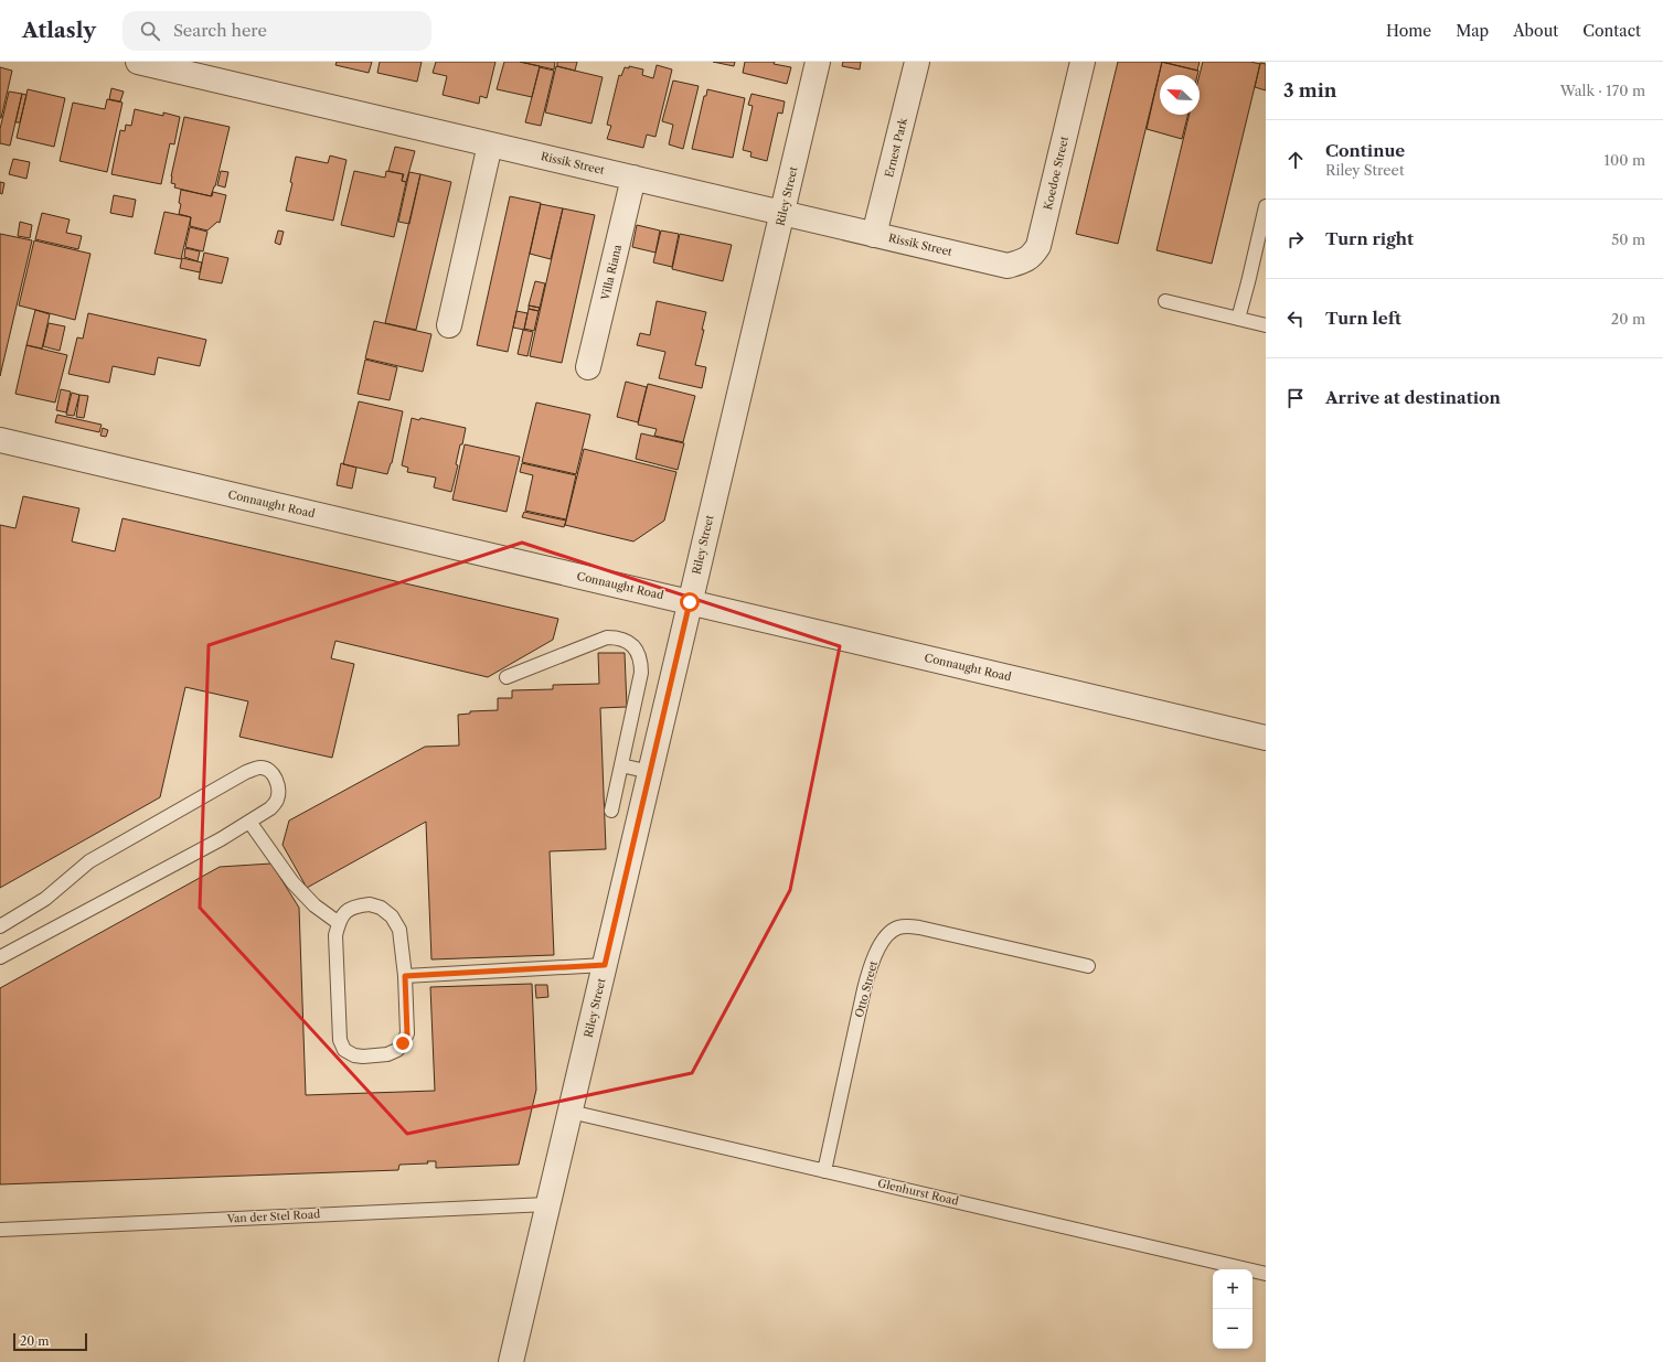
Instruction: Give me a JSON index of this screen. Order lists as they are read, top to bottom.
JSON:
{
  "streets": {
    "street": [
      "Ernest Park",
      "Rissik Street",
      "Koedoe Street",
      "Riley Street",
      "Villa Riana",
      "Connaught Road"
    ],
    "lane": ["Otto Street", "Glenhurst Road", "Van der Stel Road"]
  },
  "crossings": [
    ["Ernest Park", "Rissik Street"],
    ["Rissik Street", "Koedoe Street"],
    ["Rissik Street", "Riley Street"],
    ["Rissik Street", "Villa Riana"],
    ["Riley Street", "Connaught Road"],
    ["Riley Street", "Glenhurst Road"],
    ["Riley Street", "Van der Stel Road"],
    ["Otto Street", "Glenhurst Road"]
  ],
  "scale_bar": "20 m",
  "north": "top left",
  "page": {
    "header": "Atlasly",
    "search": "Search here",
    "nav": [
      "Home",
      "Map",
      "About",
      "Contact"
    ],
    "heading": ["3 min", "Walk · 170 m"],
    "list": [
      ["Continue", "Riley Street", "100 m"],
      ["Turn right", "50 m"],
      ["Turn left", "20 m"],
      "Arrive at destination"
    ],
    "map_buttons": ["+", "−"],
    "scale": "20 m"
  }
}
